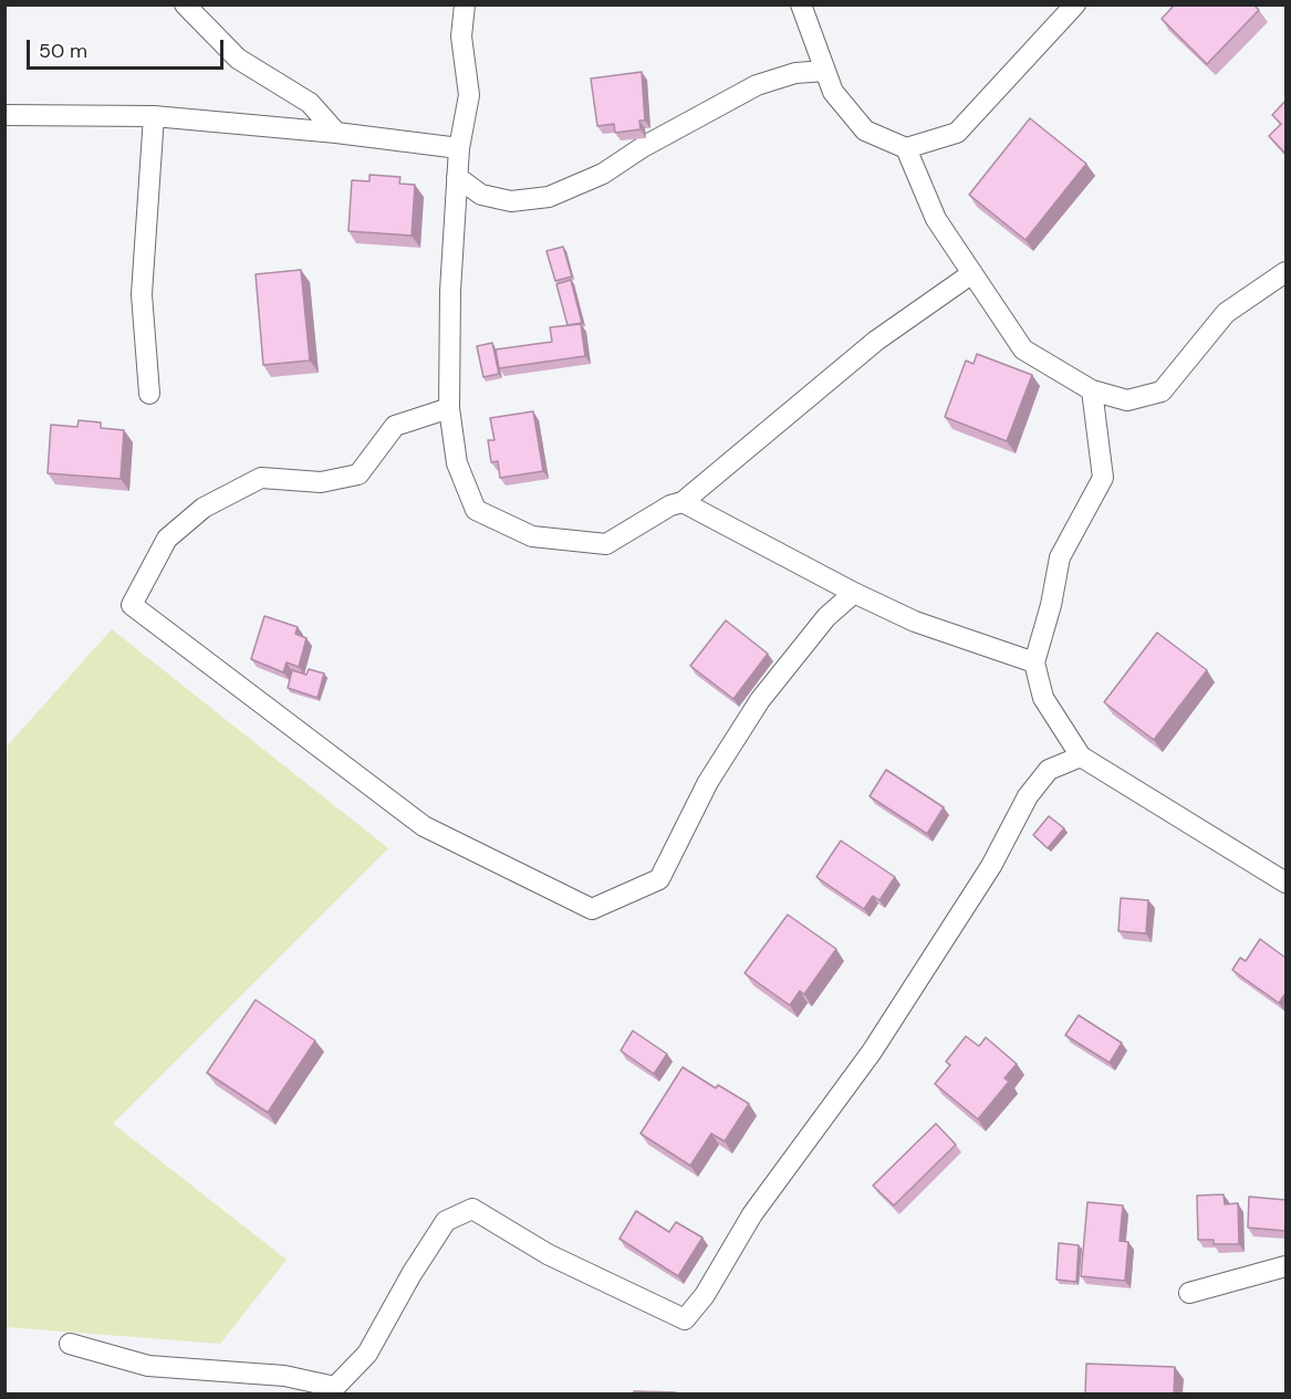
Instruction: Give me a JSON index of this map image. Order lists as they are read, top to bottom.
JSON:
{
  "scale_bar": "50 m"
}
